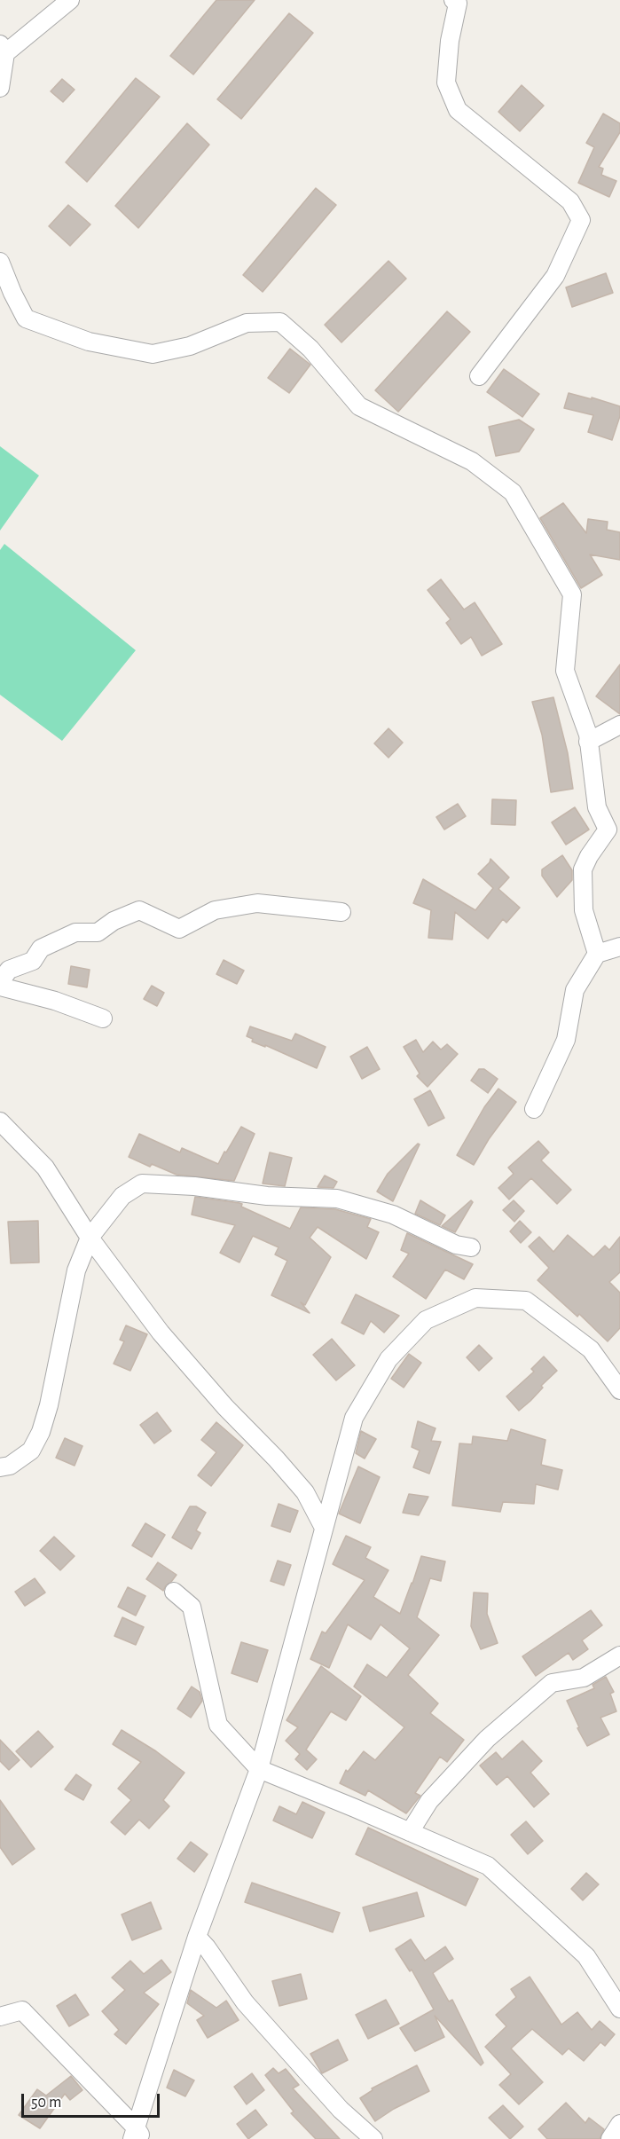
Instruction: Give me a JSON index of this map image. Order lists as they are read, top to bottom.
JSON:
{
  "scale_bar": "50 m"
}
